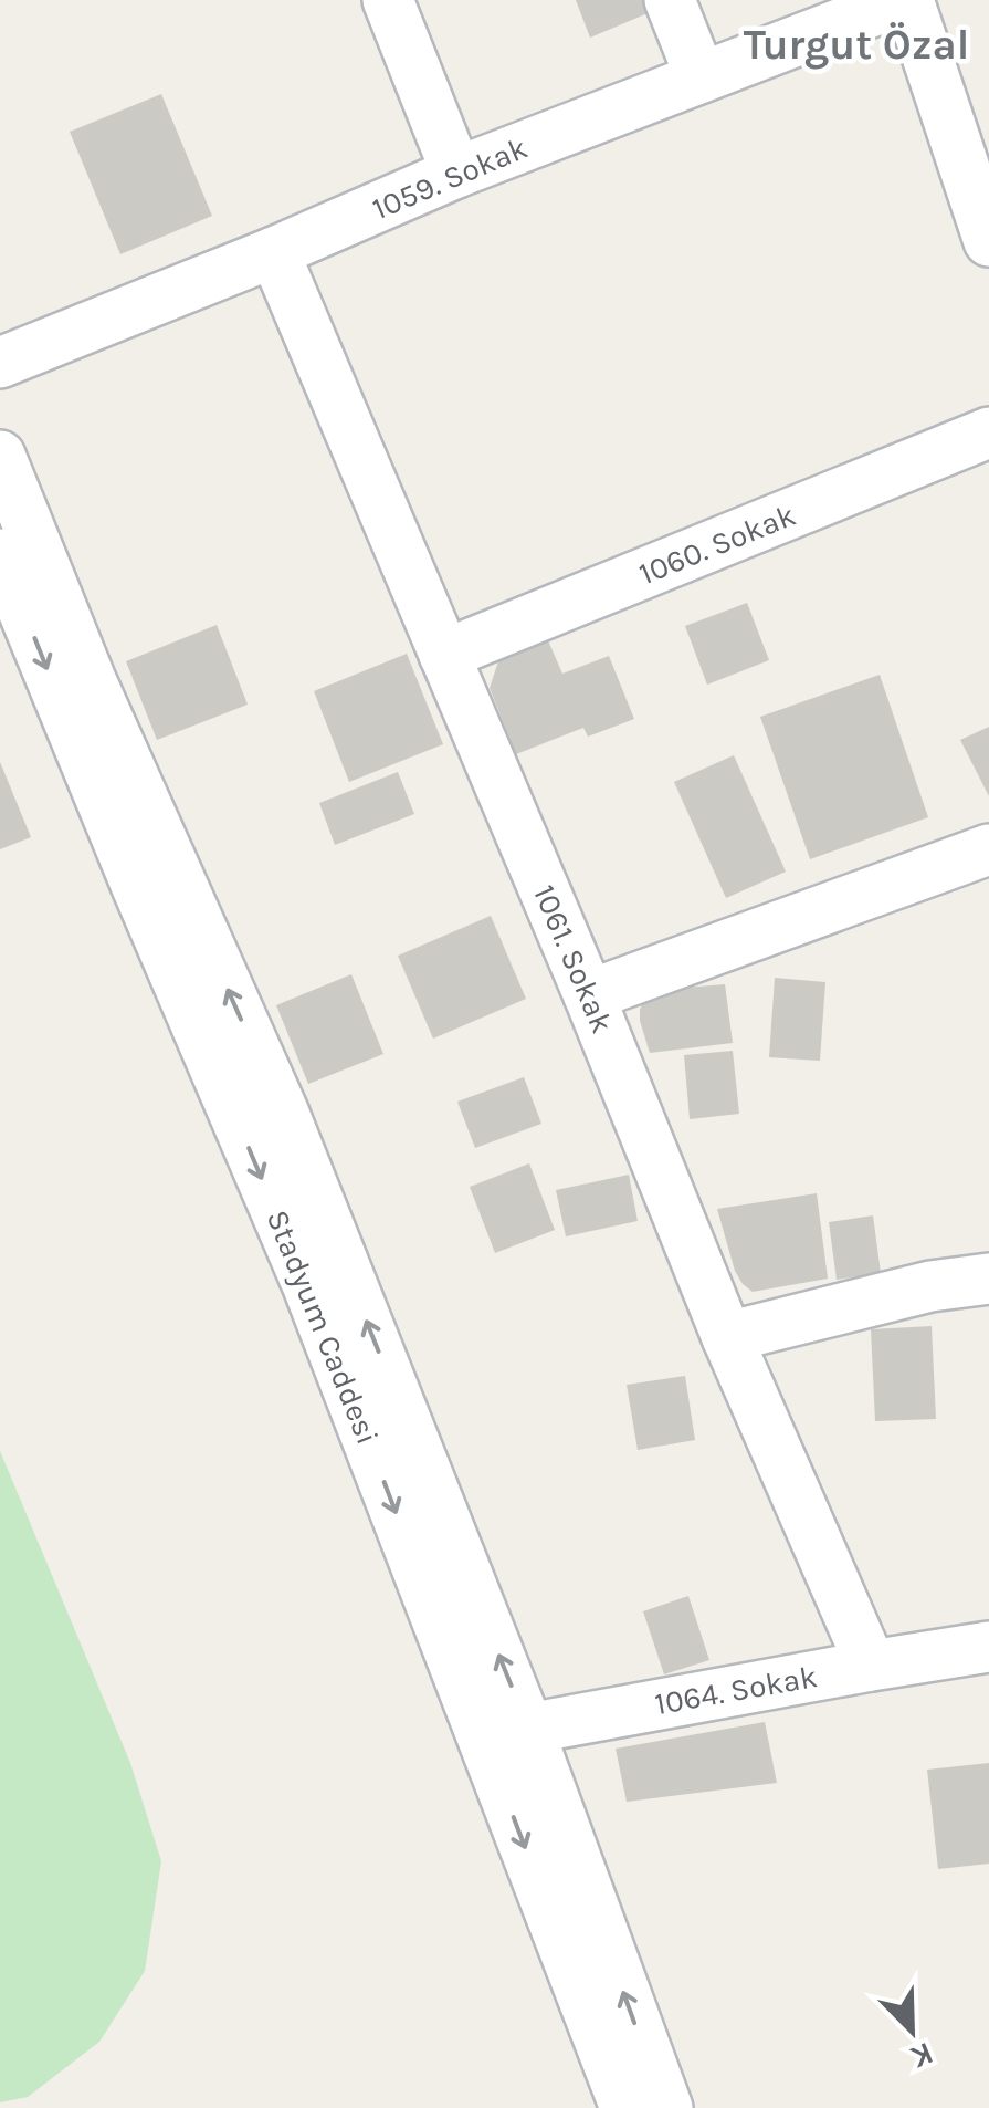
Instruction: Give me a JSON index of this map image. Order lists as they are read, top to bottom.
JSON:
{
  "streets": {
    "street": [
      "1059. Sokak",
      "1060. Sokak",
      "1061. Sokak",
      "Stadyum Caddesi",
      "1064. Sokak"
    ]
  },
  "crossings": [
    ["1059. Sokak", "1061. Sokak"],
    ["1060. Sokak", "1061. Sokak"],
    ["1061. Sokak", "1064. Sokak"],
    ["Stadyum Caddesi", "1064. Sokak"]
  ],
  "districts": ["Turgut Özal"],
  "north": "bottom right"
}
